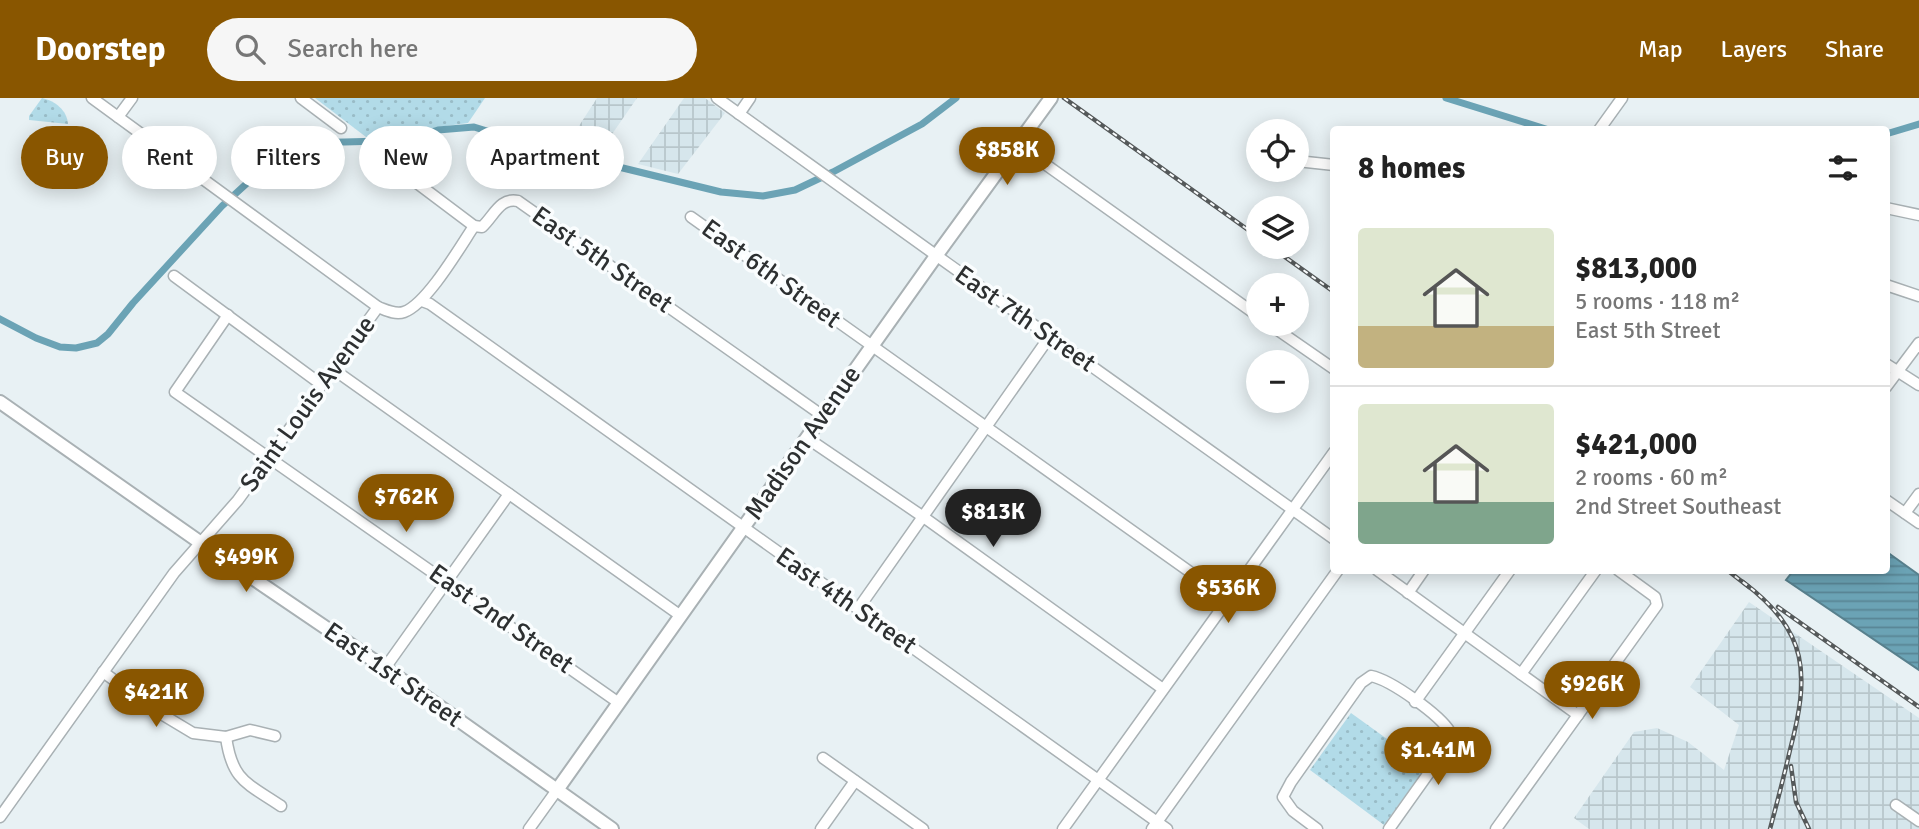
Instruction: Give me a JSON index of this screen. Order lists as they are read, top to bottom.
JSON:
{
  "streets": {
    "main road": ["Madison Avenue", "East 1st Street"],
    "street": [
      "East 5th Street",
      "East 6th Street",
      "East 7th Street",
      "Saint Louis Avenue",
      "East 4th Street",
      "East 2nd Street"
    ]
  },
  "crossings": [
    ["East 5th Street", "Madison Avenue"],
    ["East 6th Street", "Madison Avenue"],
    ["East 7th Street", "Madison Avenue"],
    ["Saint Louis Avenue", "East 4th Street"],
    ["Saint Louis Avenue", "East 2nd Street"],
    ["Saint Louis Avenue", "East 1st Street"],
    ["Madison Avenue", "East 4th Street"],
    ["Madison Avenue", "East 2nd Street"],
    ["Madison Avenue", "East 1st Street"]
  ],
  "page": {
    "header": "Doorstep",
    "search": "Search here",
    "nav": ["Map", "Layers", "Share"],
    "map_buttons": ["+", "−"],
    "chip": [
      "Buy",
      "Rent",
      "Filters",
      "New",
      "Apartment"
    ],
    "heading": "8 homes",
    "price": [
      "$858K",
      "$762K",
      "$813K",
      "$499K",
      "$536K",
      "$926K",
      "$421K",
      "$1.41M"
    ],
    "list": [
      {
        "name": "$813,000",
        "note": "5 rooms · 118 m² · East 5th Street"
      },
      {
        "name": "$421,000",
        "note": "2 rooms · 60 m² · 2nd Street Southeast"
      }
    ]
  }
}
